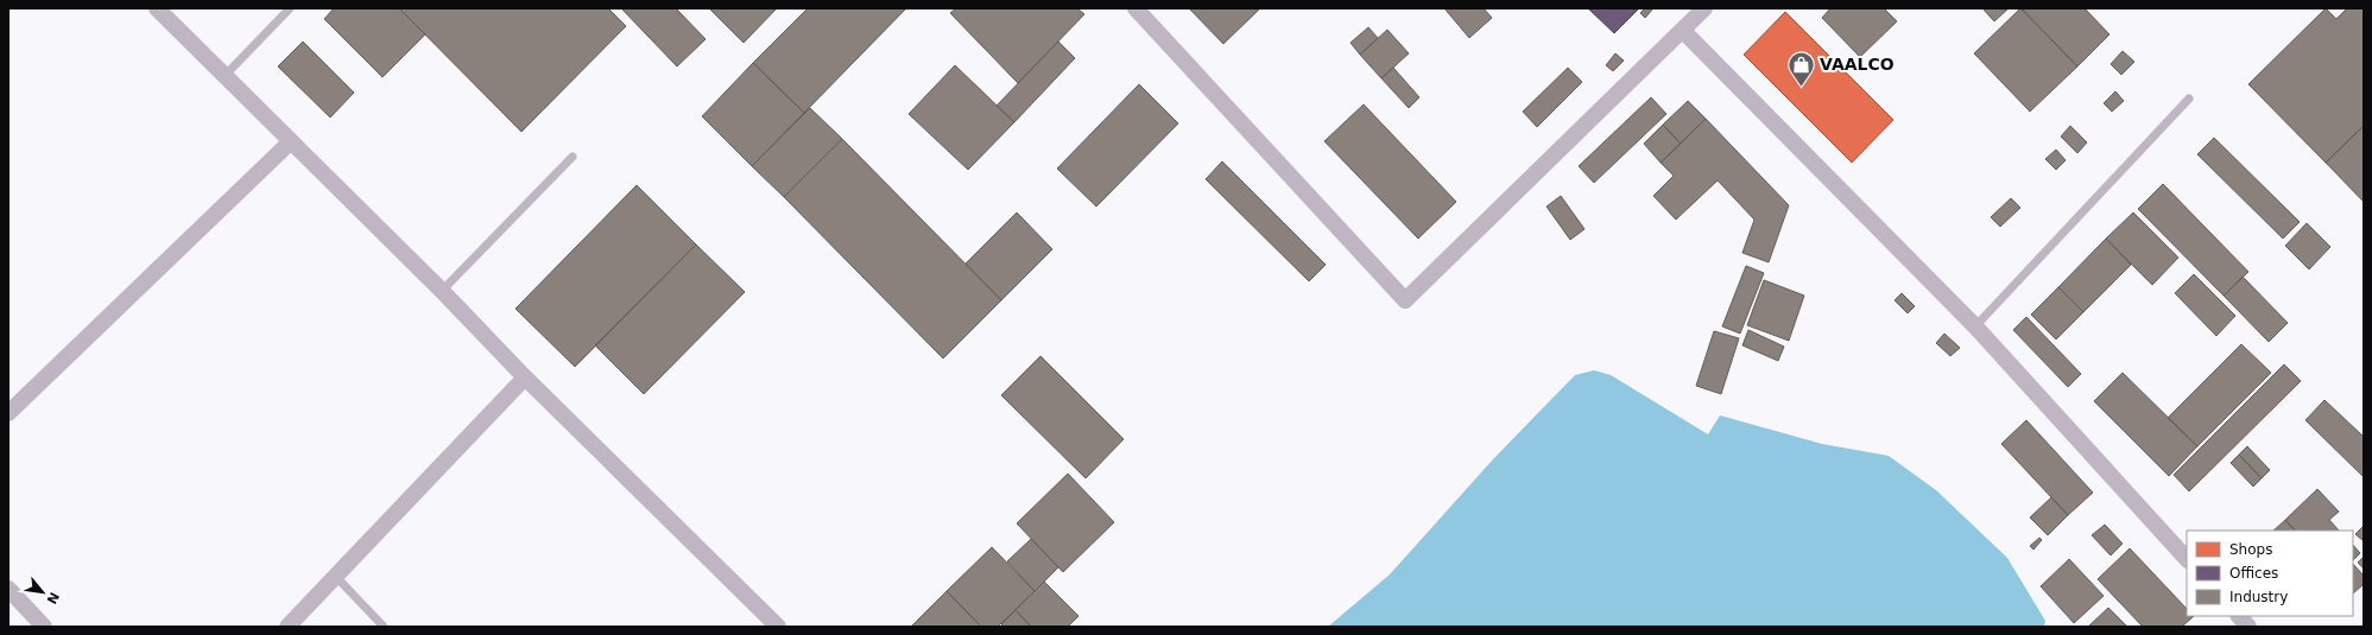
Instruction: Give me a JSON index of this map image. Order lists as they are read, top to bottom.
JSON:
{
  "places": {
    "shop": ["VAALCO"]
  },
  "legend": ["Shops", "Offices", "Industry"],
  "north": "bottom right"
}
